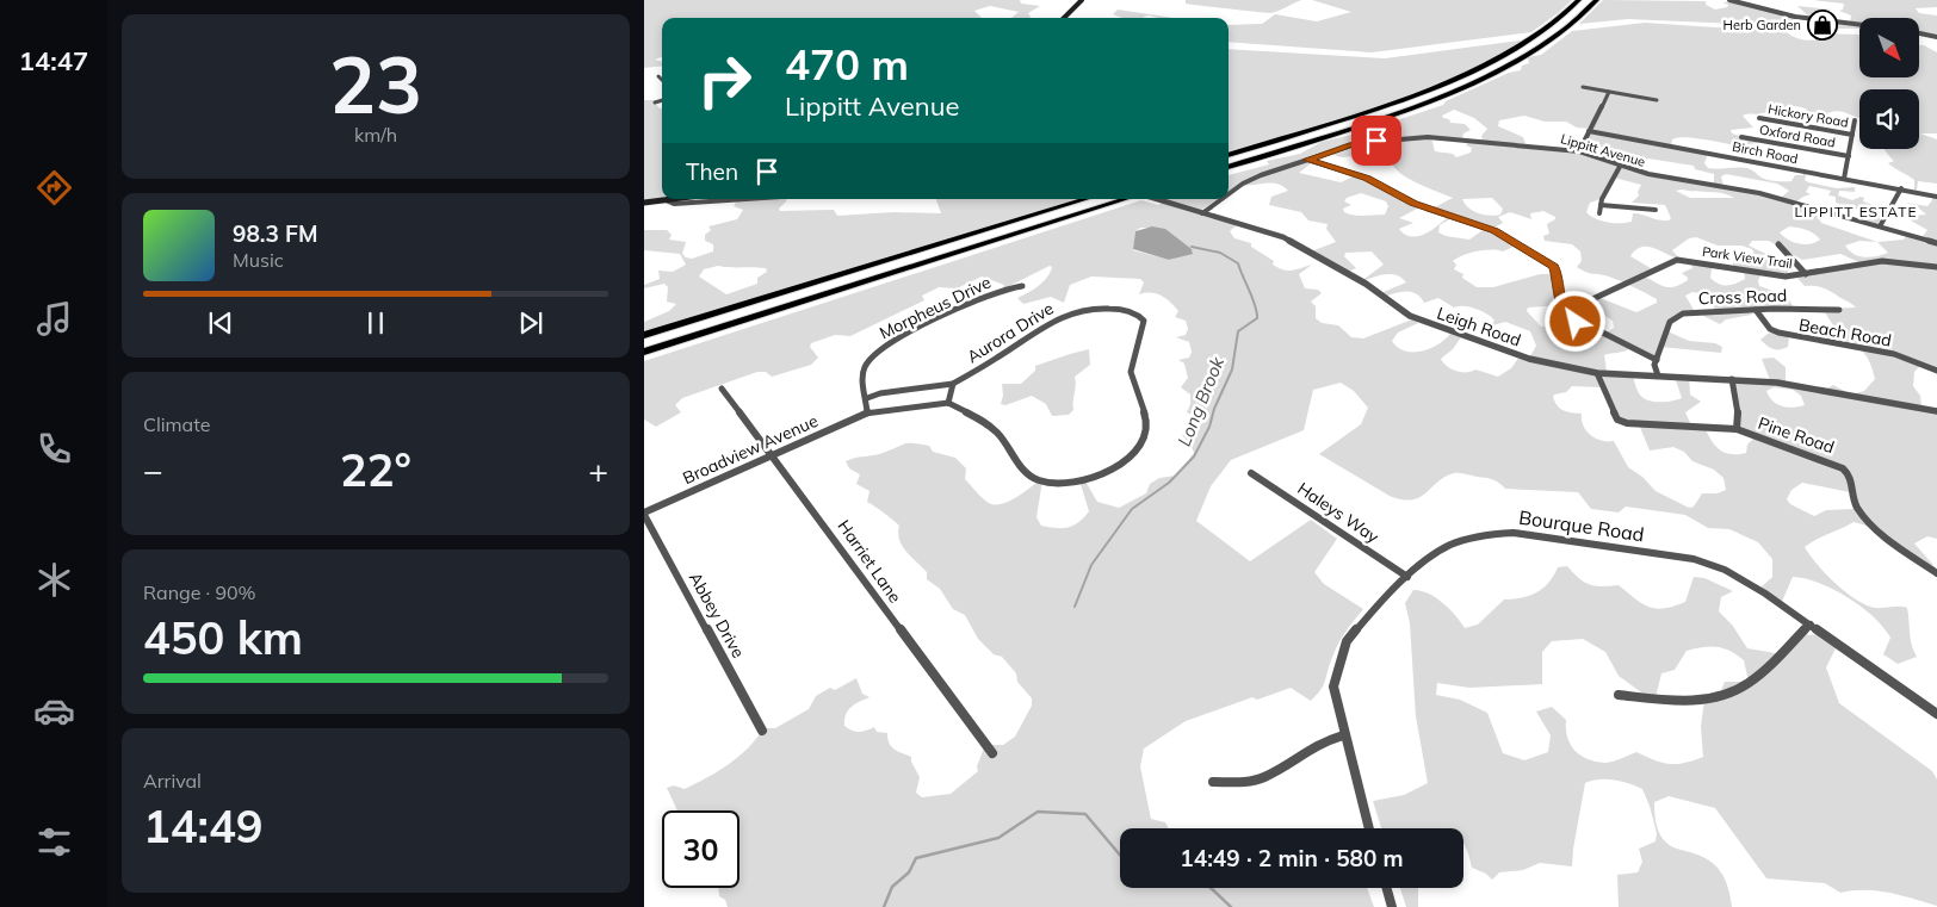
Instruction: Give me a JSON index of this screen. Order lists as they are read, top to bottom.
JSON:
{
  "streets": {
    "street": [
      "Hickory Road",
      "Oxford Road",
      "Lippitt Avenue",
      "Birch Road",
      "Park View Trail",
      "Cross Road",
      "Morpheus Drive",
      "Leigh Road",
      "Aurora Drive",
      "Beach Road",
      "Pine Road",
      "Broadview Avenue",
      "Haleys Way",
      "Bourque Road",
      "Harriet Lane",
      "Abbey Drive"
    ]
  },
  "crossings": [
    ["Lippitt Avenue", "Leigh Road"],
    ["Cross Road", "Leigh Road"],
    ["Cross Road", "Beach Road"],
    ["Morpheus Drive", "Aurora Drive"],
    ["Leigh Road", "Pine Road"],
    ["Broadview Avenue", "Harriet Lane"],
    ["Broadview Avenue", "Abbey Drive"],
    ["Haleys Way", "Bourque Road"]
  ],
  "districts": ["LIPPITT ESTATE"],
  "water": ["Long Brook"],
  "places": {
    "shop": ["Herb Garden"]
  },
  "north": "bottom right",
  "page": {
    "tabs": "14:47",
    "tile": [
      ["23", "km/h"],
      "Climate",
      ["Range · 90%", "450 km"],
      ["Arrival", "14:49"]
    ],
    "turn": ["470 m", "Lippitt Avenue"],
    "then": "Then",
    "song": ["98.3 FM", "Music"],
    "heat": ["−", "22°", "+"],
    "limit": "30",
    "trip": "14:49 · 2 min · 580 m"
  }
}
